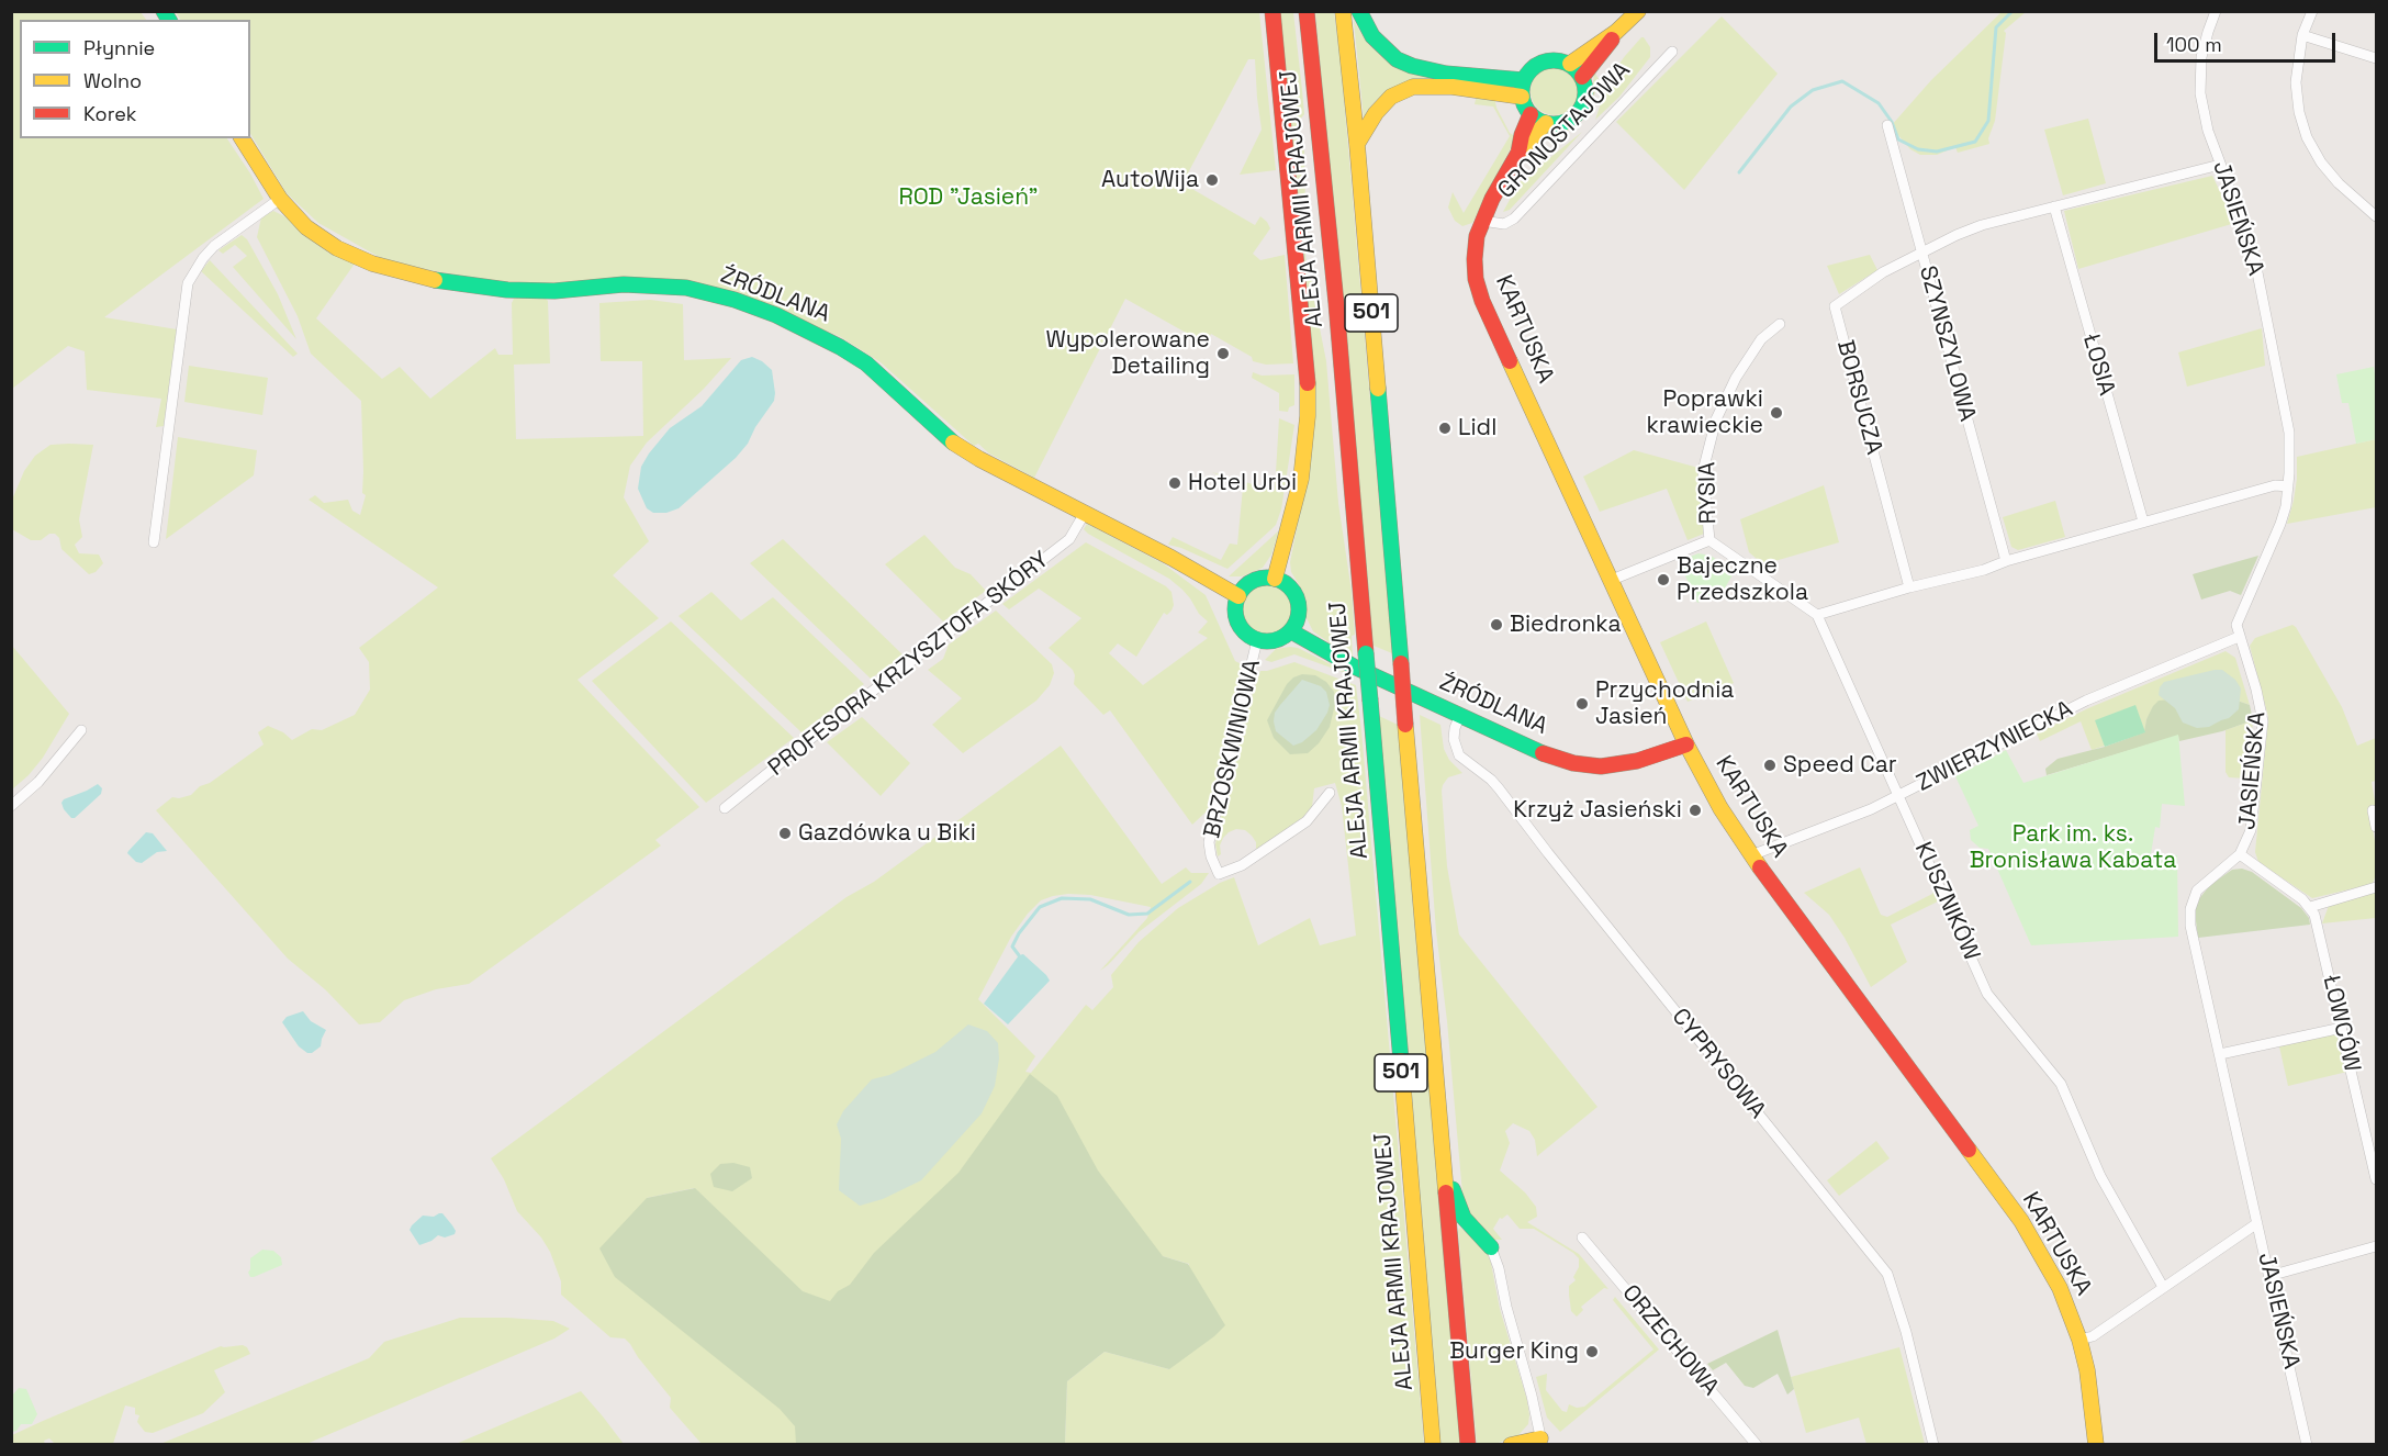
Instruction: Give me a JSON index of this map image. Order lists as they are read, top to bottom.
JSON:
{
  "streets": {
    "street": [
      "GRONOSTAJOWA",
      "ALEJA ARMII KRAJOWEJ",
      "JASIEŃSKA",
      "ŹRÓDLANA",
      "501",
      "KARTUSKA",
      "SZYNSZYLOWA",
      "ŁOSIA",
      "BORSUCZA",
      "RYSIA",
      "PROFESORA KRZYSZTOFA SKÓRY",
      "ZWIERZYNIECKA",
      "BRZOSKWINIOWA",
      "KUSZNIKÓW",
      "ŁOWCÓW",
      "CYPRYSOWA",
      "ORZECHOWA"
    ]
  },
  "crossings": [
    ["GRONOSTAJOWA", "KARTUSKA"],
    ["JASIEŃSKA", "ZWIERZYNIECKA"],
    ["ŹRÓDLANA", "KARTUSKA"],
    ["ŹRÓDLANA", "PROFESORA KRZYSZTOFA SKÓRY"],
    ["ŹRÓDLANA", "BRZOSKWINIOWA"],
    ["ŹRÓDLANA", "CYPRYSOWA"],
    ["KARTUSKA", "RYSIA"],
    ["KARTUSKA", "ZWIERZYNIECKA"],
    ["SZYNSZYLOWA", "BORSUCZA"],
    ["ZWIERZYNIECKA", "KUSZNIKÓW"]
  ],
  "parks": ["ROD \"Jasień\"", "Park im. ks. Bronisława Kabata"],
  "places": [
    "AutoWija",
    "Wypolerowane Detailing",
    "Poprawki krawieckie",
    "Lidl",
    "Hotel Urbi",
    "Bajeczne Przedszkola",
    "Biedronka",
    "Przychodnia Jasień",
    "Speed Car",
    "Krzyż Jasieński",
    "Gazdówka u Biki",
    "Burger King"
  ],
  "legend": ["Płynnie", "Wolno", "Korek"],
  "scale_bar": "100 m"
}
